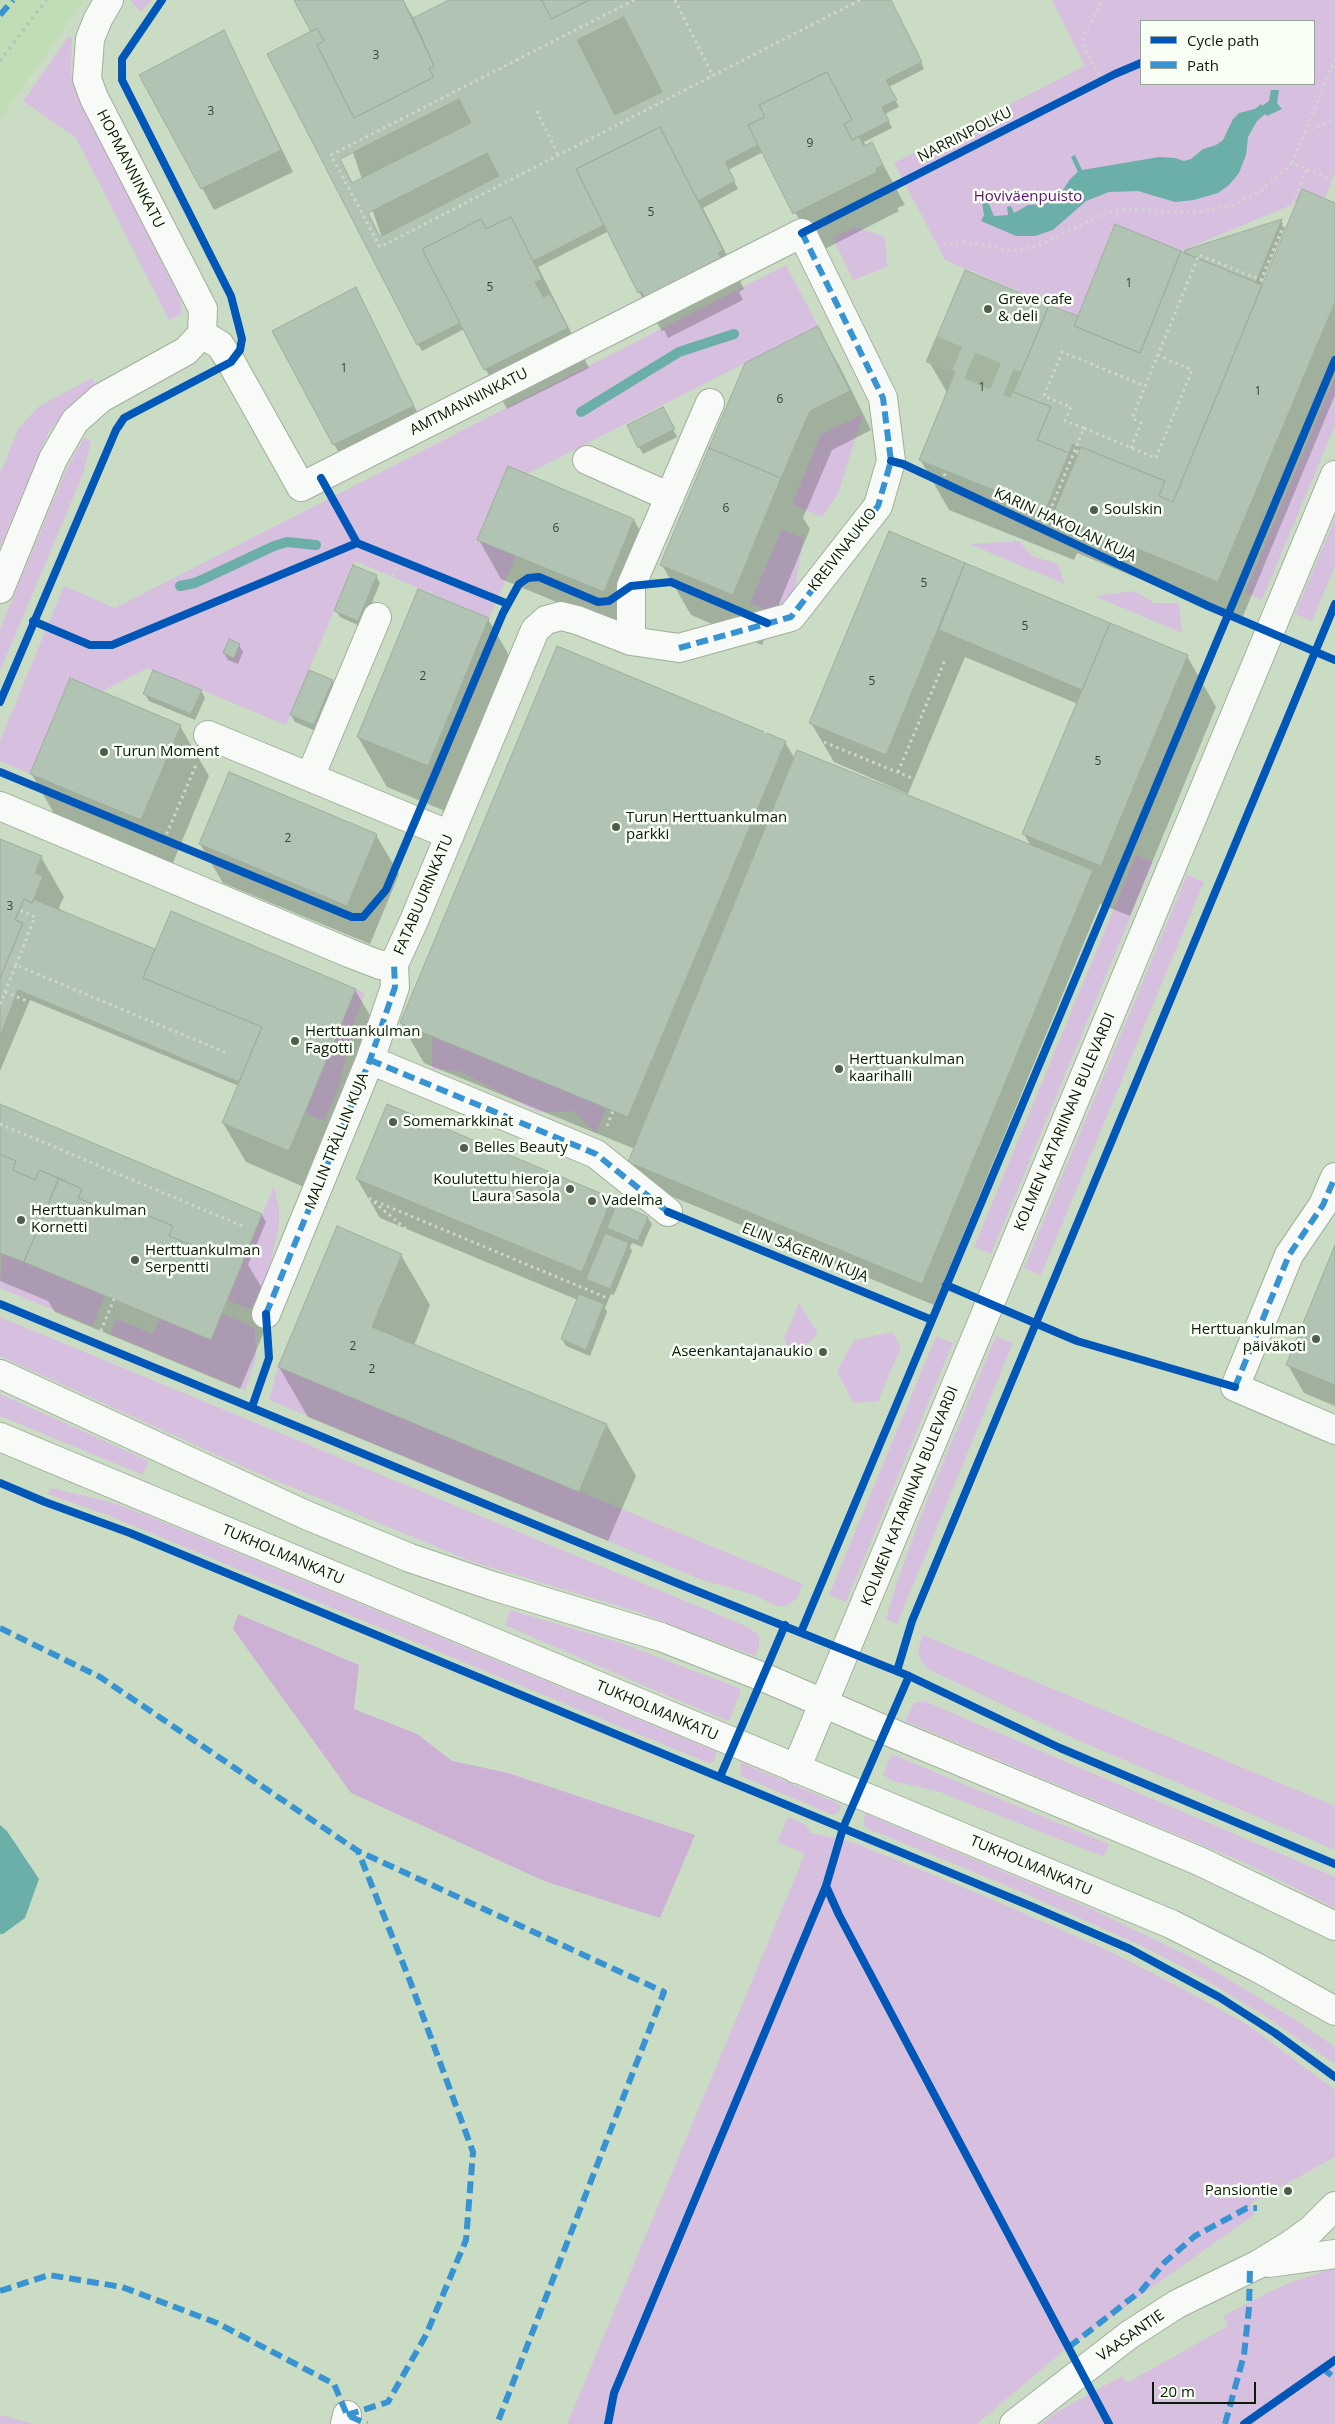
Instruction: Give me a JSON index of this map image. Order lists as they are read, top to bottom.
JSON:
{
  "streets": {
    "street": [
      "HOPMANNINKATU",
      "AMTMANNINKATU",
      "KREIVINAUKIO",
      "FATABUURINKATU",
      "KOLMEN KATARIINAN BULEVARDI",
      "MALIN TRÄLLIN KUJA",
      "TUKHOLMANKATU",
      "VAASANTIE"
    ],
    "cycle path": ["NARRINPOLKU", "KARIN HAKOLAN KUJA", "ELIN SÅGERIN KUJA"]
  },
  "crossings": [
    ["HOPMANNINKATU", "AMTMANNINKATU"],
    ["AMTMANNINKATU", "KREIVINAUKIO"],
    ["KREIVINAUKIO", "FATABUURINKATU"],
    ["FATABUURINKATU", "MALIN TRÄLLIN KUJA"],
    ["KOLMEN KATARIINAN BULEVARDI", "TUKHOLMANKATU"]
  ],
  "parks": ["Hoviväenpuisto"],
  "places": [
    "Greve cafe & deli",
    "Soulskin",
    "Turun Moment",
    "Turun Herttuankulman parkki",
    "Herttuankulman Fagotti",
    "Herttuankulman kaarihalli",
    "Somemarkkinat",
    "Belles Beauty",
    "Koulutettu hieroja Laura Sasola",
    "Vadelma",
    "Herttuankulman Kornetti",
    "Herttuankulman Serpentti",
    "Herttuankulman päiväkoti",
    "Aseenkantajanaukio",
    "Pansiontie"
  ],
  "house_numbers": [
    "3",
    "3",
    "9",
    "5",
    "1",
    "5",
    "1",
    "1",
    "1",
    "6",
    "6",
    "6",
    "5",
    "5",
    "2",
    "5",
    "5",
    "2",
    "3",
    "2",
    "2"
  ],
  "legend": ["Cycle path", "Path"],
  "scale_bar": "20 m"
}
